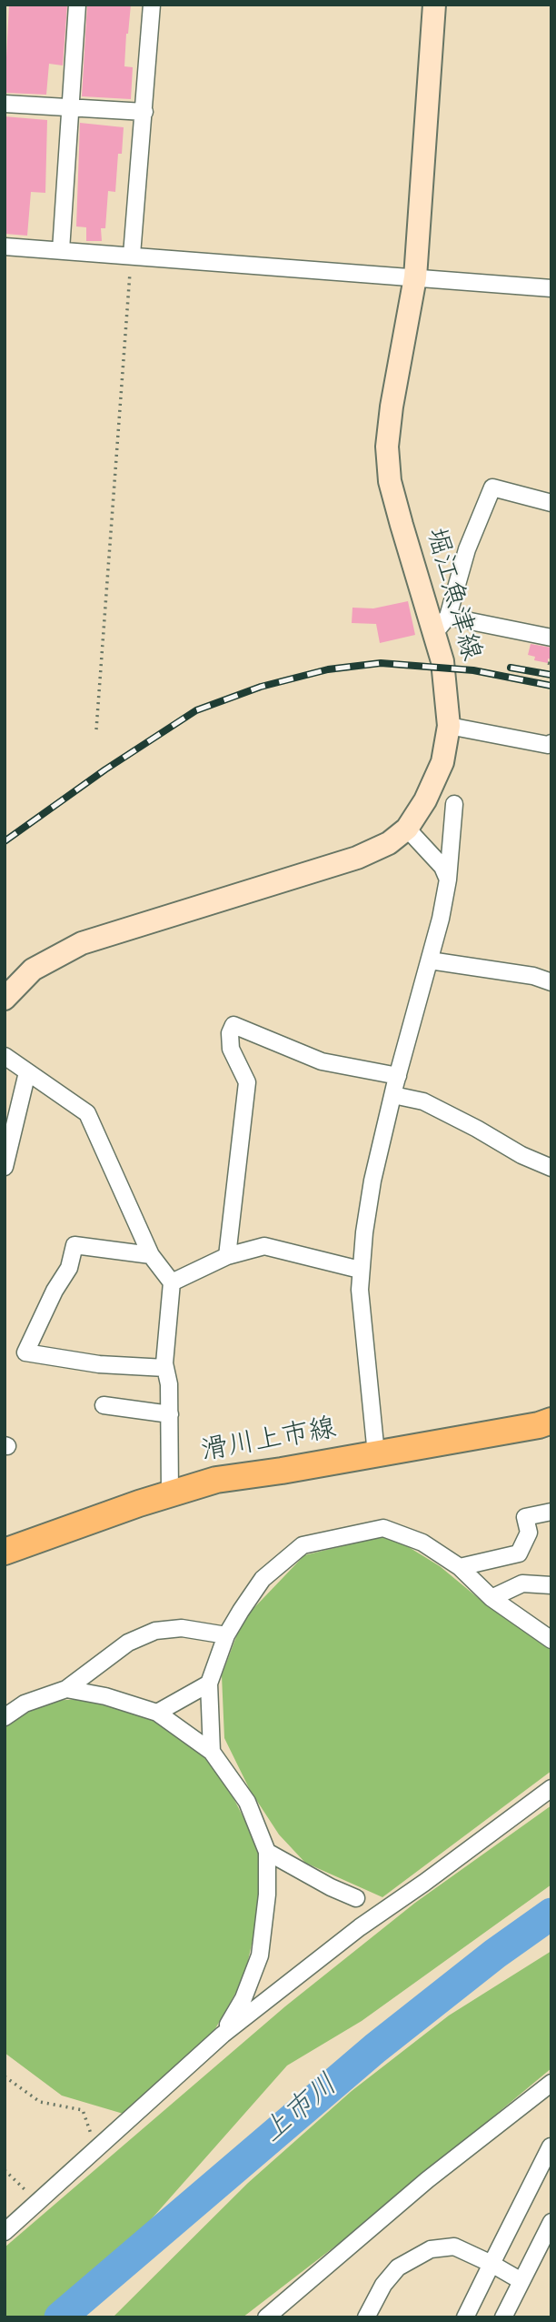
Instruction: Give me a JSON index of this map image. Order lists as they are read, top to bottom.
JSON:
{
  "streets": {
    "main road": ["堀江魚津線", "滑川上市線"]
  },
  "water": ["上市川"]
}
